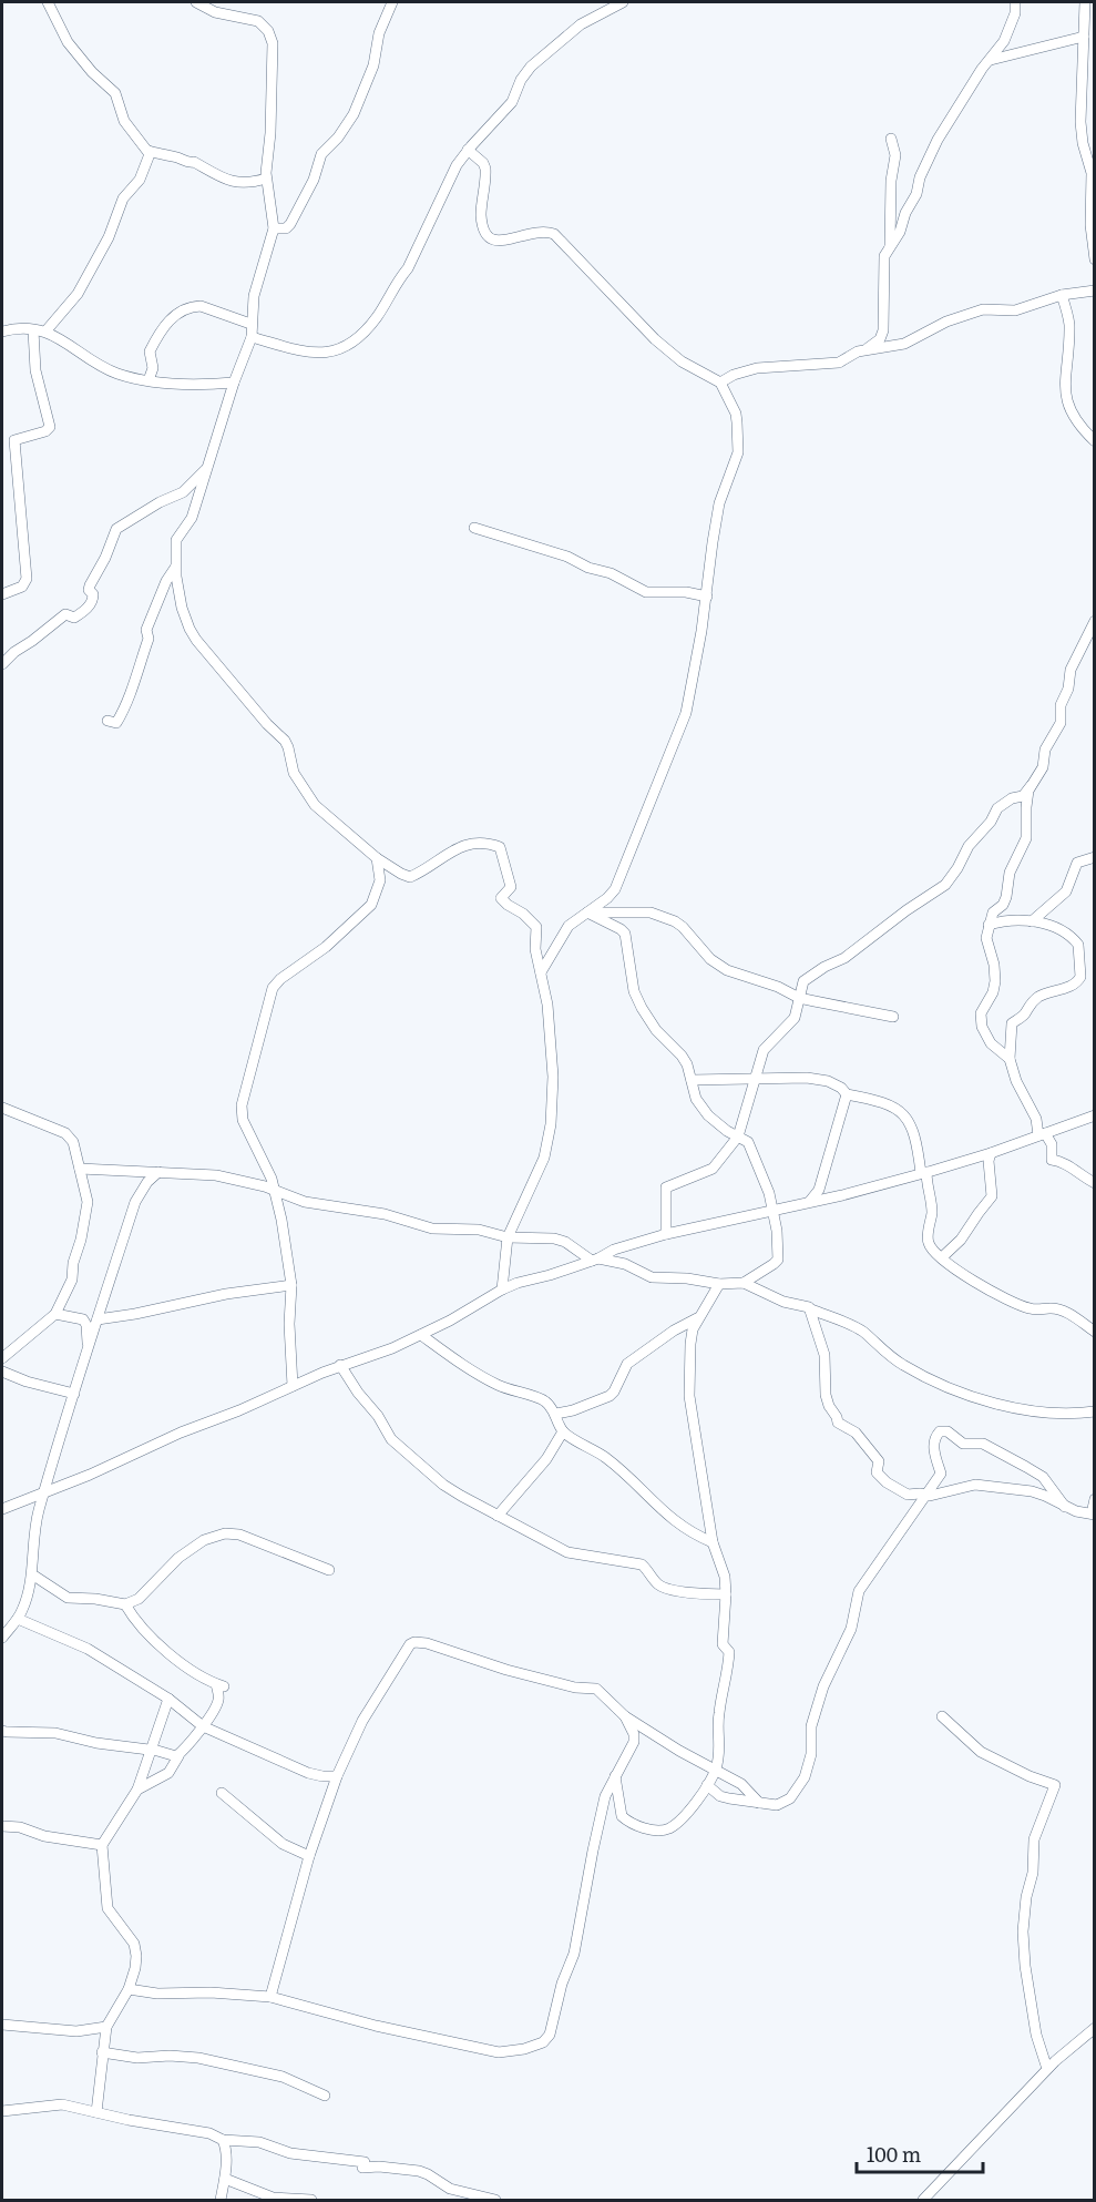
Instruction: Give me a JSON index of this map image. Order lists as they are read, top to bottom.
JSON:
{
  "scale_bar": "100 m"
}
